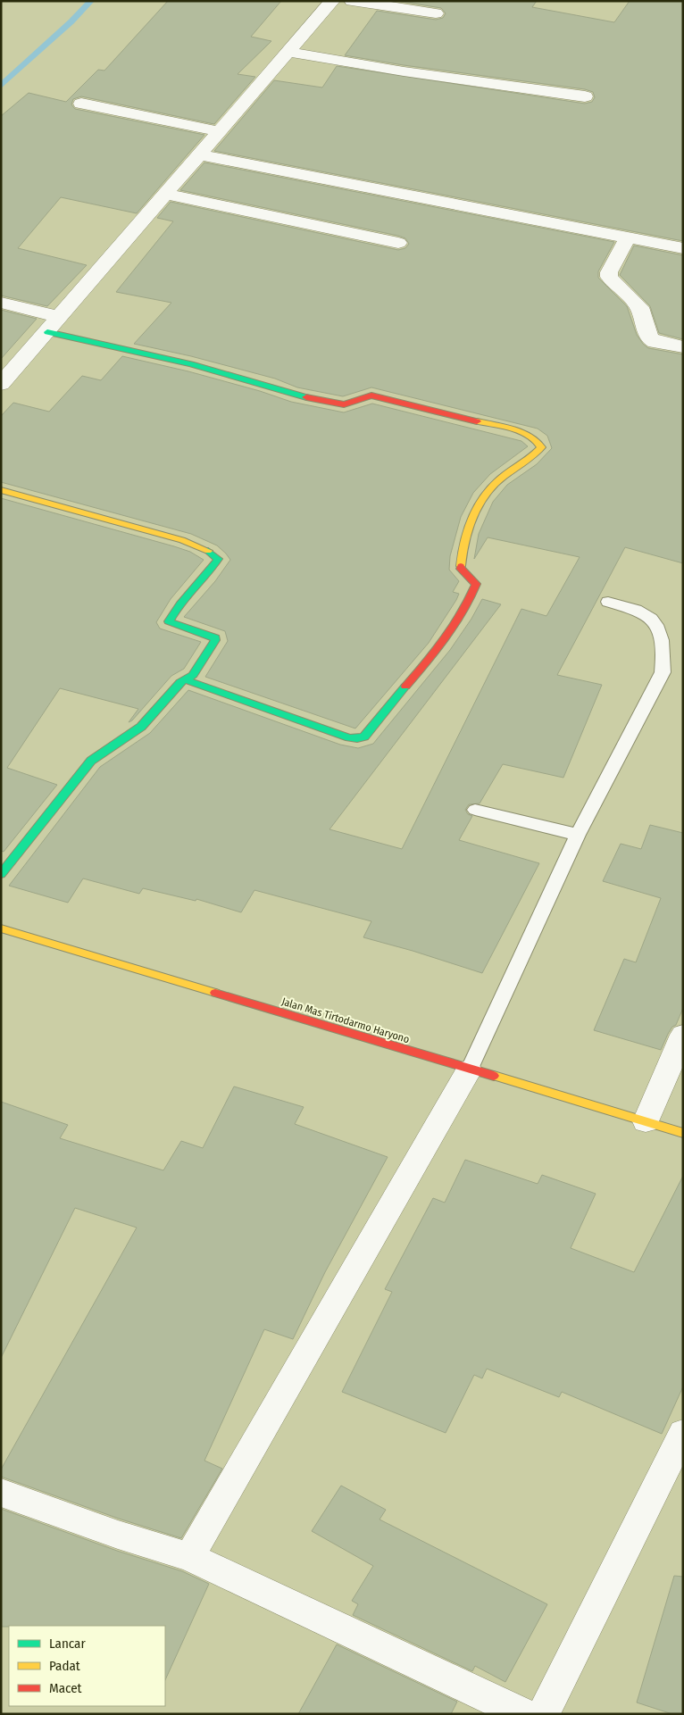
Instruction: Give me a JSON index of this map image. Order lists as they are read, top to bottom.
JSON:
{
  "streets": {
    "main road": ["Jalan Mas Tirtodarmo Haryono"]
  },
  "legend": ["Lancar", "Padat", "Macet"]
}
